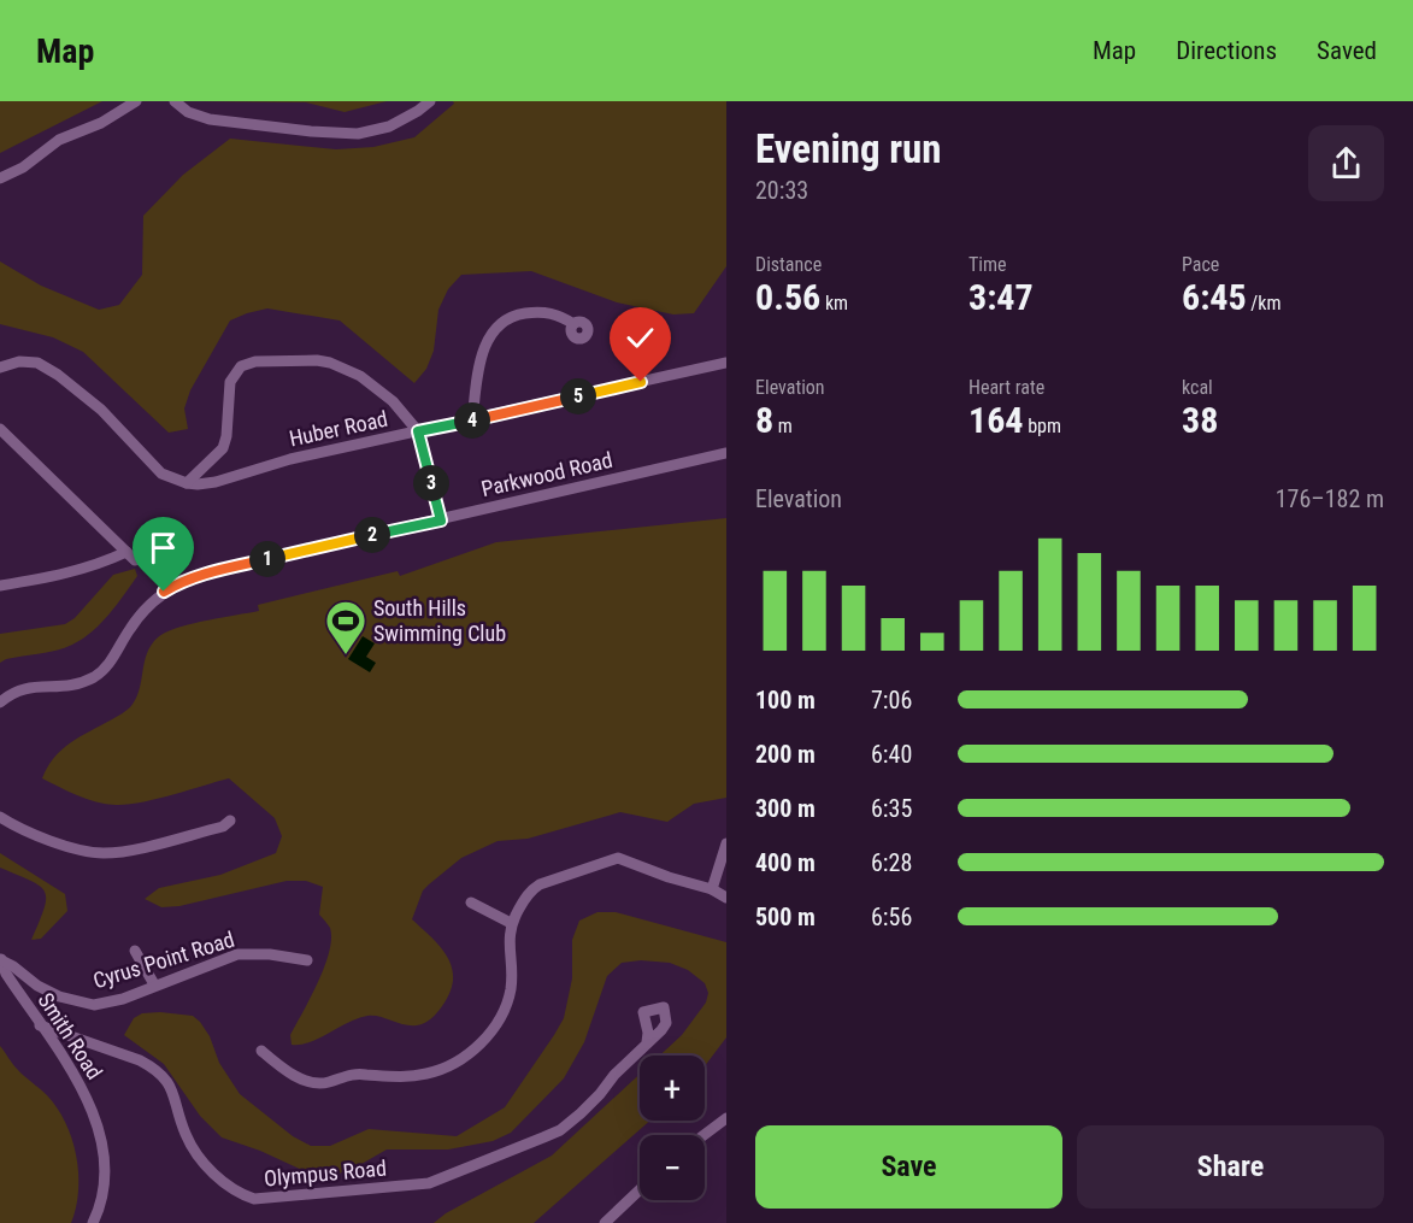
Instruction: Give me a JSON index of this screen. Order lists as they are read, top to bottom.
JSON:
{
  "streets": {
    "street": [
      "Huber Road",
      "Parkwood Road",
      "Cyrus Point Road",
      "Smith Road",
      "Olympus Road"
    ]
  },
  "crossings": [
    ["Cyrus Point Road", "Smith Road"],
    ["Smith Road", "Olympus Road"]
  ],
  "places": {
    "sports": ["South Hills Swimming Club"]
  },
  "page": {
    "header": "Map",
    "nav": ["Map", "Directions", "Saved"],
    "heading": ["Evening run", "20:33"],
    "stats": [
      ["Distance", "0.56 km"],
      ["Time", "3:47"],
      ["Pace", "6:45 /km"],
      ["Elevation", "8 m"],
      ["Heart rate", "164 bpm"],
      ["kcal", "38"]
    ],
    "pins": [
      "5",
      "4",
      "3",
      "2",
      "1"
    ],
    "chart": ["Elevation", "176–182 m"],
    "list": [
      {
        "name": "100 m",
        "note": "7:06"
      },
      {
        "name": "200 m",
        "note": "6:40"
      },
      {
        "name": "300 m",
        "note": "6:35"
      },
      {
        "name": "400 m",
        "note": "6:28"
      },
      {
        "name": "500 m",
        "note": "6:56"
      }
    ],
    "map_buttons": ["+", "−"],
    "buttons": ["Save", "Share"]
  }
}
